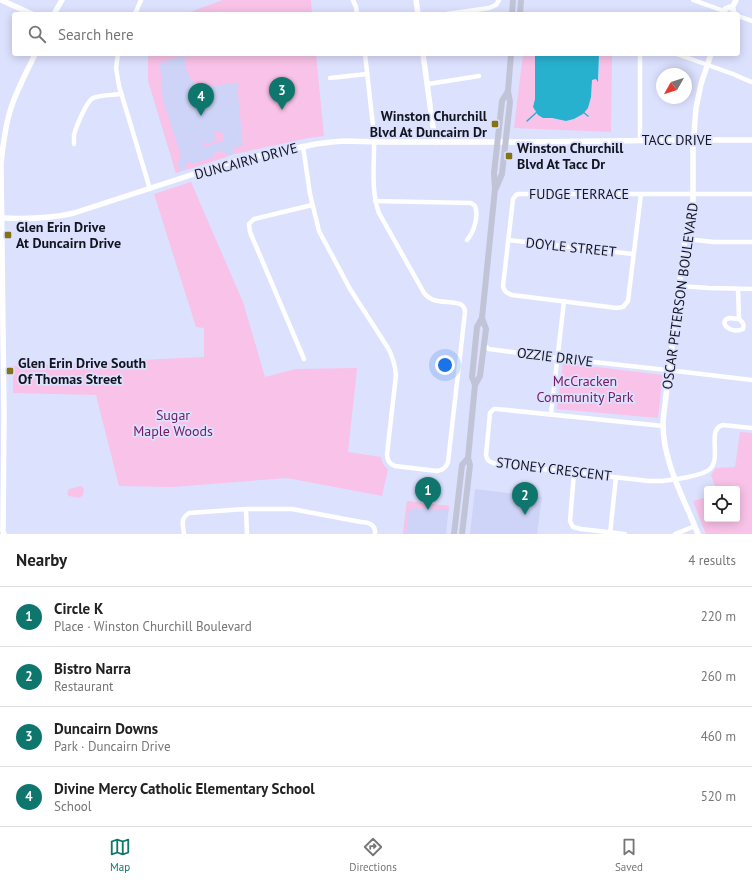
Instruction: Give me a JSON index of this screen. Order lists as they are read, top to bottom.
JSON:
{
  "streets": {
    "street": [
      "TACC DRIVE",
      "DUNCAIRN DRIVE",
      "FUDGE TERRACE",
      "DOYLE STREET",
      "OSCAR PETERSON BOULEVARD",
      "OZZIE DRIVE",
      "STONEY CRESCENT"
    ]
  },
  "crossings": [
    ["TACC DRIVE", "DUNCAIRN DRIVE"],
    ["TACC DRIVE", "OSCAR PETERSON BOULEVARD"],
    ["FUDGE TERRACE", "DOYLE STREET"],
    ["FUDGE TERRACE", "OSCAR PETERSON BOULEVARD"],
    ["OSCAR PETERSON BOULEVARD", "OZZIE DRIVE"],
    ["OSCAR PETERSON BOULEVARD", "STONEY CRESCENT"]
  ],
  "parks": ["McCracken Community Park", "Sugar Maple Woods"],
  "places": {
    "transit": [
      "Winston Churchill Blvd At Duncairn Dr",
      "Winston Churchill Blvd At Tacc Dr",
      "Glen Erin Drive At Duncairn Drive",
      "Glen Erin Drive South Of Thomas Street"
    ]
  },
  "north": "bottom left",
  "page": {
    "search": "Search here",
    "pins": [
      "3",
      "4",
      "1",
      "2"
    ],
    "heading": ["Nearby", "4 results"],
    "list": [
      {
        "mark": "1",
        "name": "Circle K",
        "note": "Place · Winston Churchill Boulevard",
        "value": "220 m"
      },
      {
        "mark": "2",
        "name": "Bistro Narra",
        "note": "Restaurant",
        "value": "260 m"
      },
      {
        "mark": "3",
        "name": "Duncairn Downs",
        "note": "Park · Duncairn Drive",
        "value": "460 m"
      },
      {
        "mark": "4",
        "name": "Divine Mercy Catholic Elementary School",
        "note": "School",
        "value": "520 m"
      }
    ],
    "nav": ["Map", "Directions", "Saved"]
  }
}
